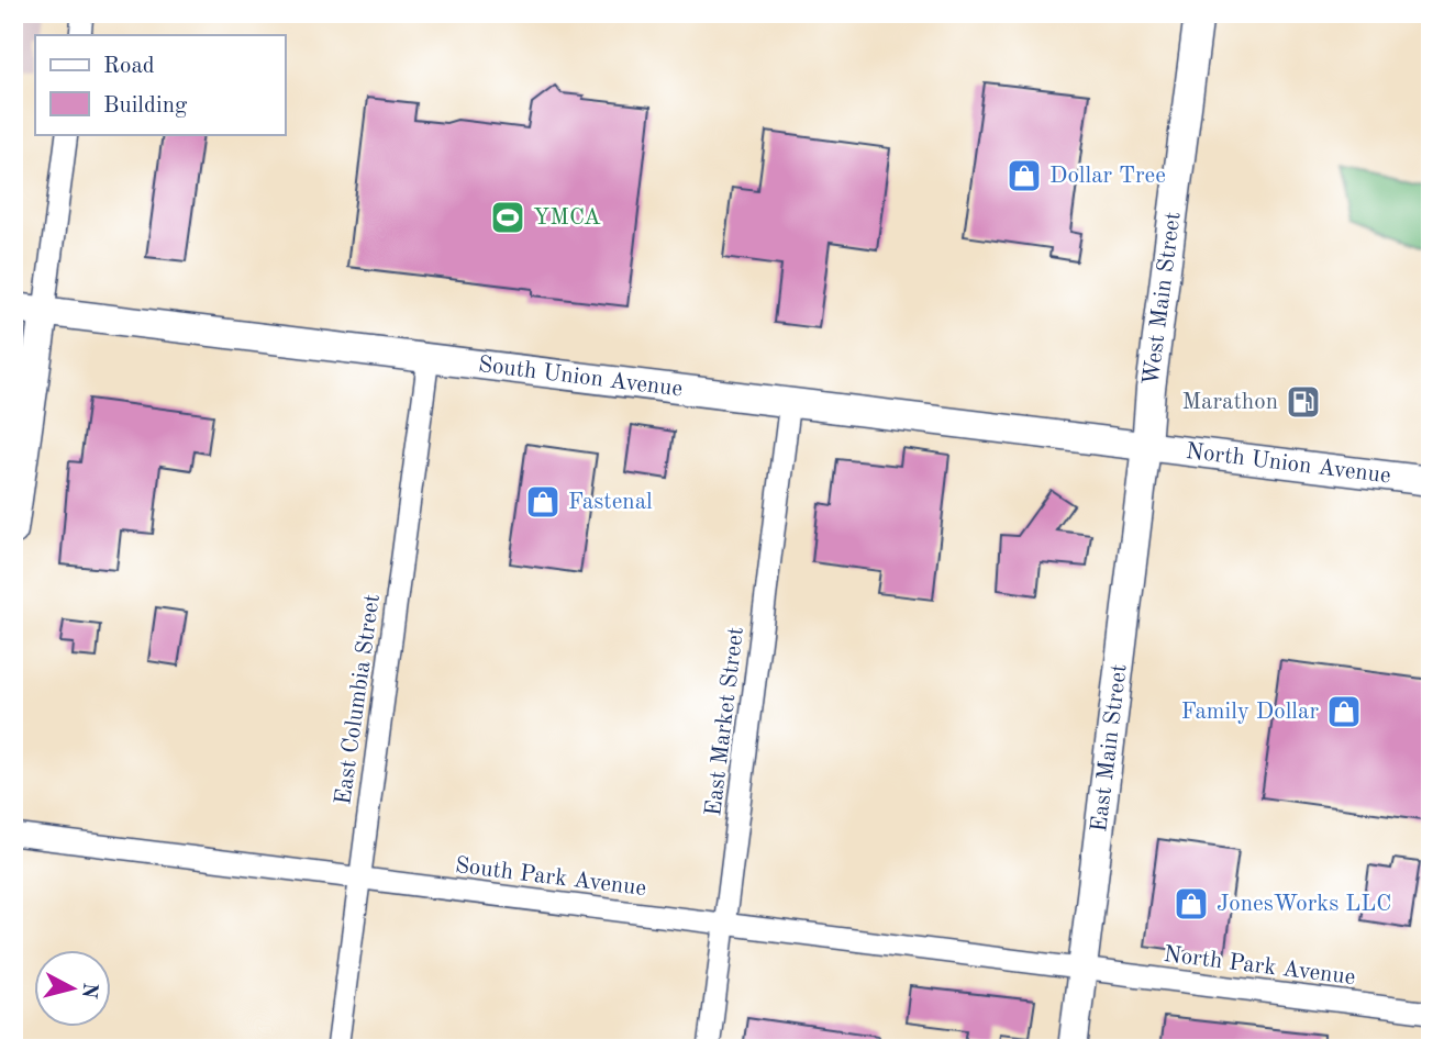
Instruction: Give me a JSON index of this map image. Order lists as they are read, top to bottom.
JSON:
{
  "streets": {
    "main road": [
      "West Main Street",
      "South Union Avenue",
      "North Union Avenue",
      "East Main Street"
    ],
    "street": [
      "East Columbia Street",
      "East Market Street",
      "South Park Avenue",
      "North Park Avenue"
    ]
  },
  "crossings": [
    ["West Main Street", "South Union Avenue"],
    ["West Main Street", "North Union Avenue"],
    ["West Main Street", "East Main Street"],
    ["South Union Avenue", "North Union Avenue"],
    ["South Union Avenue", "East Columbia Street"],
    ["South Union Avenue", "East Market Street"],
    ["South Union Avenue", "East Main Street"],
    ["North Union Avenue", "East Main Street"],
    ["East Columbia Street", "South Park Avenue"],
    ["East Market Street", "South Park Avenue"],
    ["East Main Street", "South Park Avenue"],
    ["East Main Street", "North Park Avenue"],
    ["South Park Avenue", "North Park Avenue"]
  ],
  "places": {
    "shop": [
      "Dollar Tree",
      "Fastenal",
      "Family Dollar",
      "JonesWorks LLC"
    ],
    "sports": ["YMCA"],
    "fuel station": ["Marathon"]
  },
  "legend": ["Road", "Building"],
  "north": "right"
}
